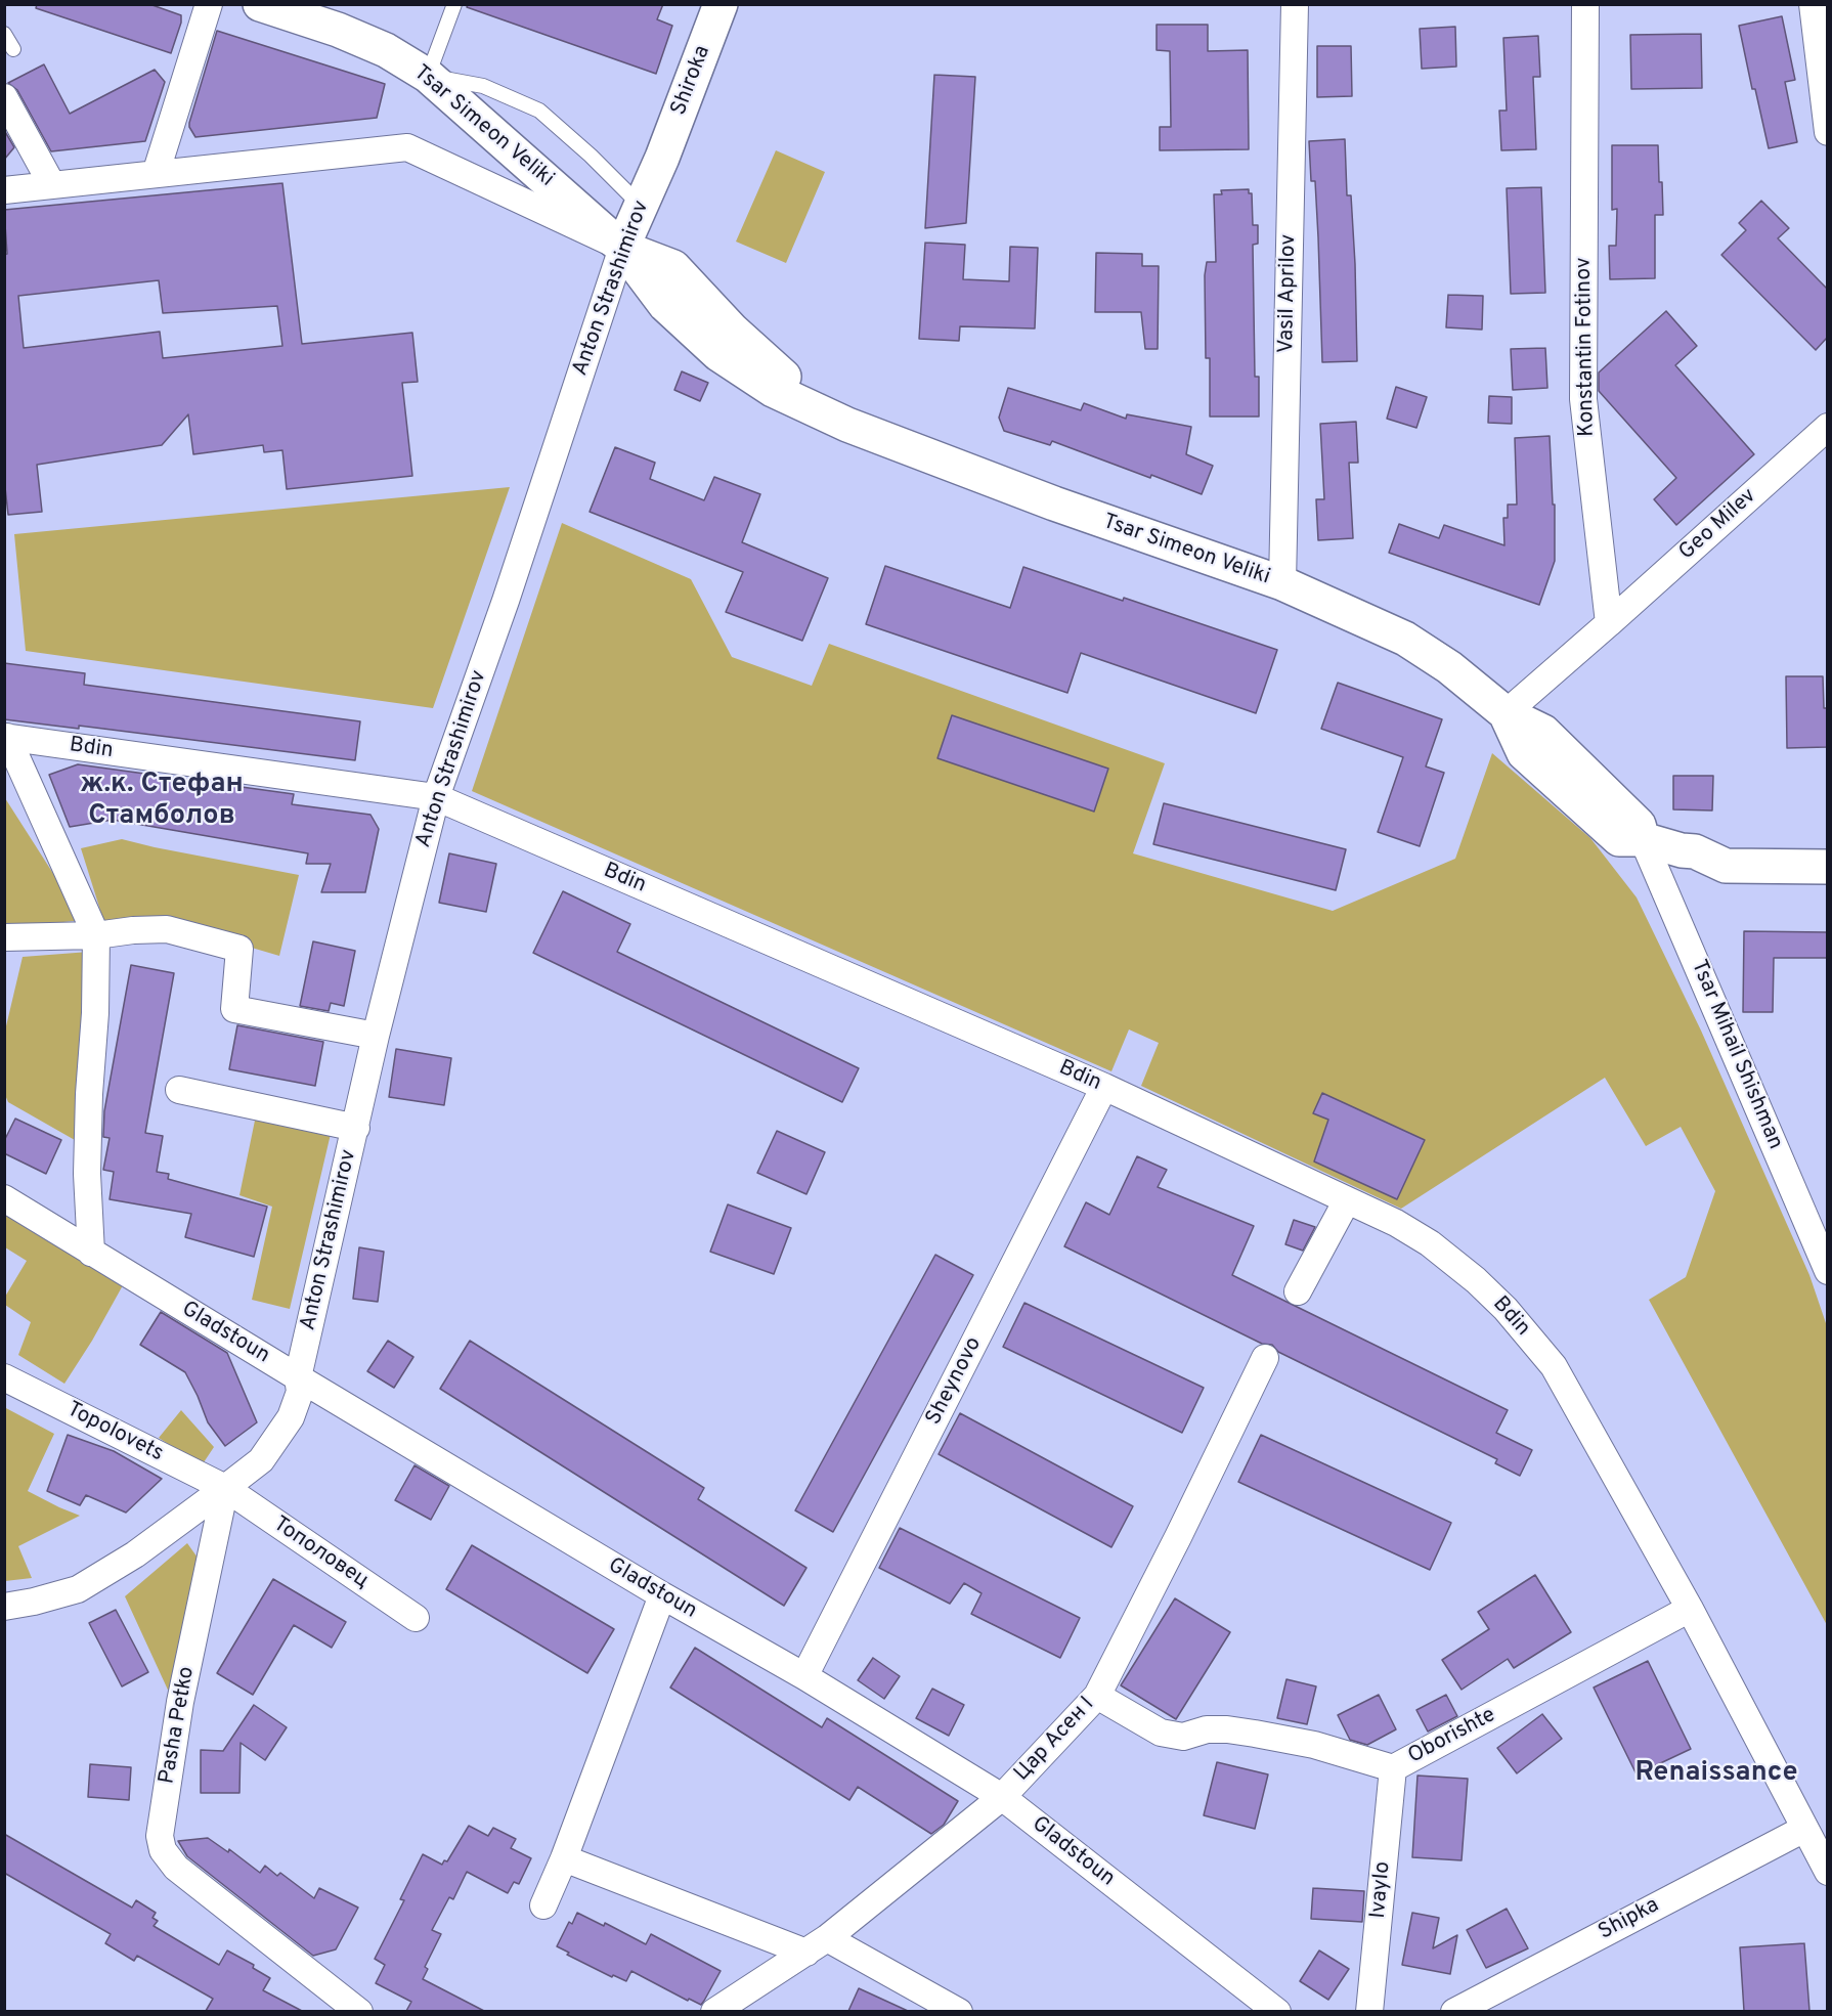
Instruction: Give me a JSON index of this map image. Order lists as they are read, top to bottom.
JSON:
{
  "streets": {
    "main road": ["Shiroka", "Tsar Simeon Veliki", "Anton Strashimirov"],
    "street": [
      "Vasil Aprilov",
      "Konstantin Fotinov",
      "Geo Milev",
      "Bdin",
      "Tsar Mihail Shishman",
      "Gladstoun",
      "Sheynovo",
      "Topolovets",
      "Тополовец",
      "Pasha Petko",
      "Oborishte",
      "Цар Асен I",
      "Ivaylo",
      "Shipka"
    ]
  },
  "crossings": [
    ["Shiroka", "Anton Strashimirov"],
    ["Tsar Simeon Veliki", "Anton Strashimirov"],
    ["Tsar Simeon Veliki", "Vasil Aprilov"],
    ["Tsar Simeon Veliki", "Tsar Mihail Shishman"],
    ["Anton Strashimirov", "Bdin"],
    ["Anton Strashimirov", "Gladstoun"],
    ["Konstantin Fotinov", "Geo Milev"],
    ["Bdin", "Sheynovo"],
    ["Bdin", "Oborishte"],
    ["Bdin", "Shipka"],
    ["Gladstoun", "Sheynovo"],
    ["Gladstoun", "Цар Асен I"],
    ["Topolovets", "Тополовец"],
    ["Topolovets", "Pasha Petko"],
    ["Тополовец", "Pasha Petko"],
    ["Oborishte", "Цар Асен I"],
    ["Oborishte", "Ivaylo"]
  ],
  "districts": ["ж.к. Стефан Стамболов", "Renaissance"]
}
